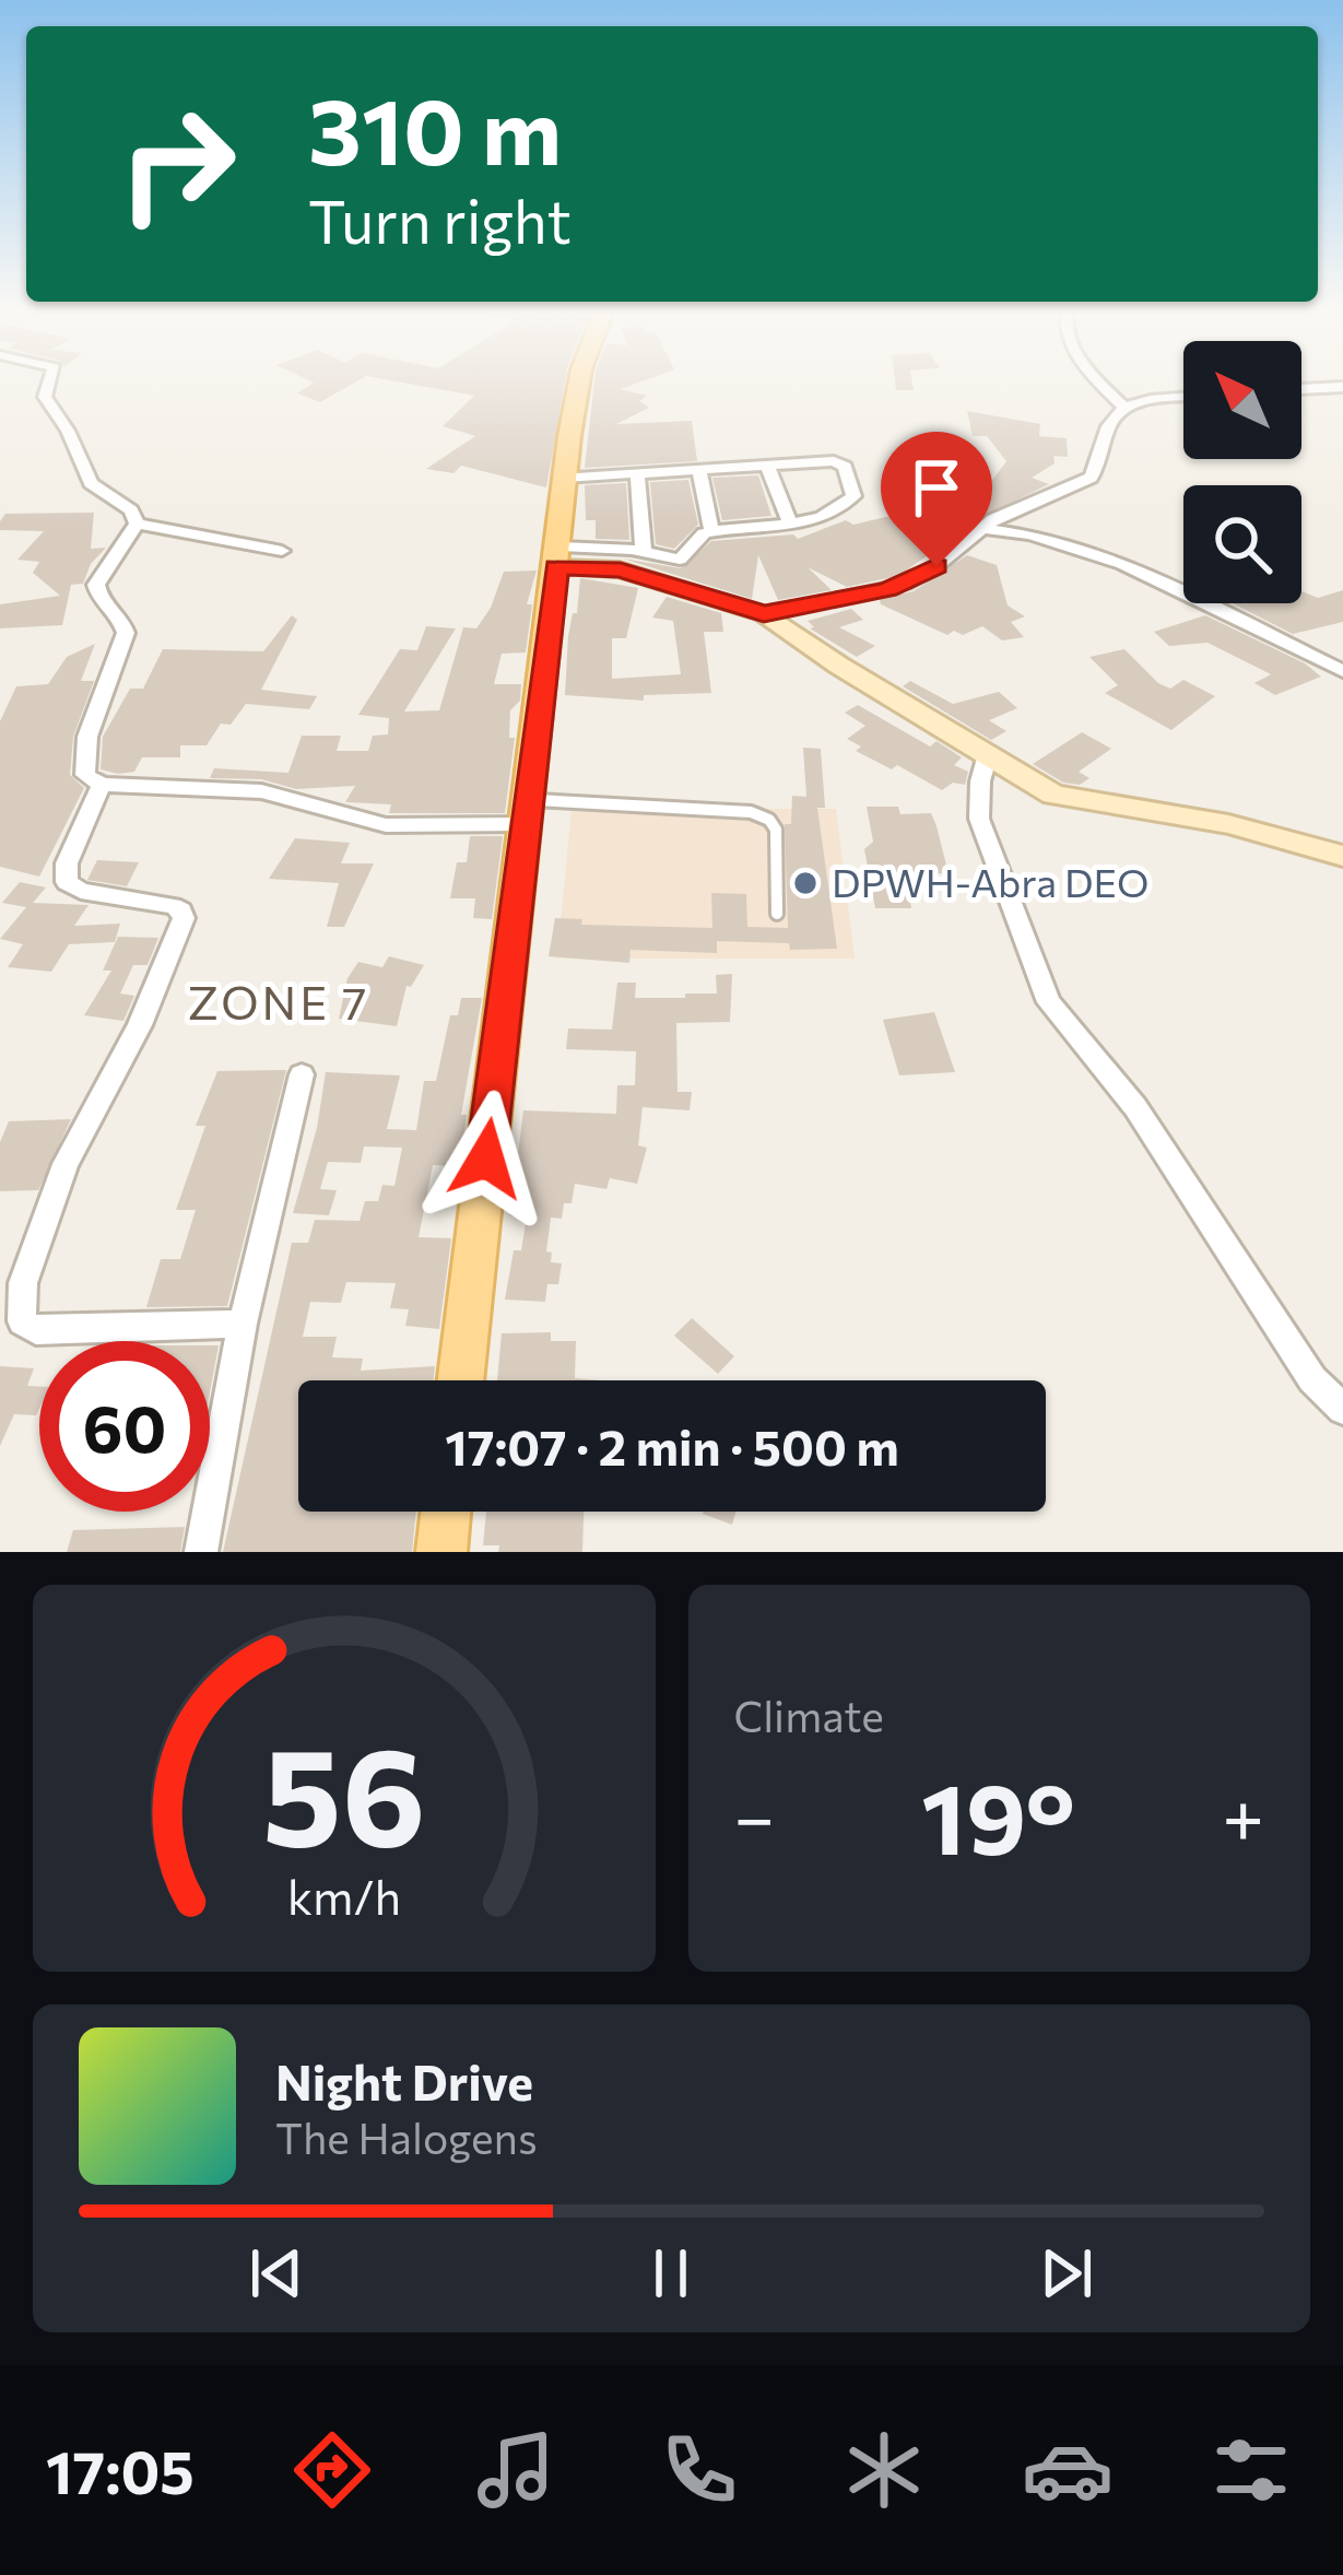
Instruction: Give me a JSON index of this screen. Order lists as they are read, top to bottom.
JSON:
{
  "districts": ["ZONE 7"],
  "places": ["DPWH-Abra DEO"],
  "north": "top left",
  "page": {
    "turn": ["310 m", "Turn right"],
    "limit": "60",
    "trip": "17:07 · 2 min · 500 m",
    "tile": "Climate",
    "heat": ["−", "19°", "+"],
    "song": ["Night Drive", "The Halogens"],
    "tabs": "17:05",
    "gauge": ["56", "km/h"]
  }
}
